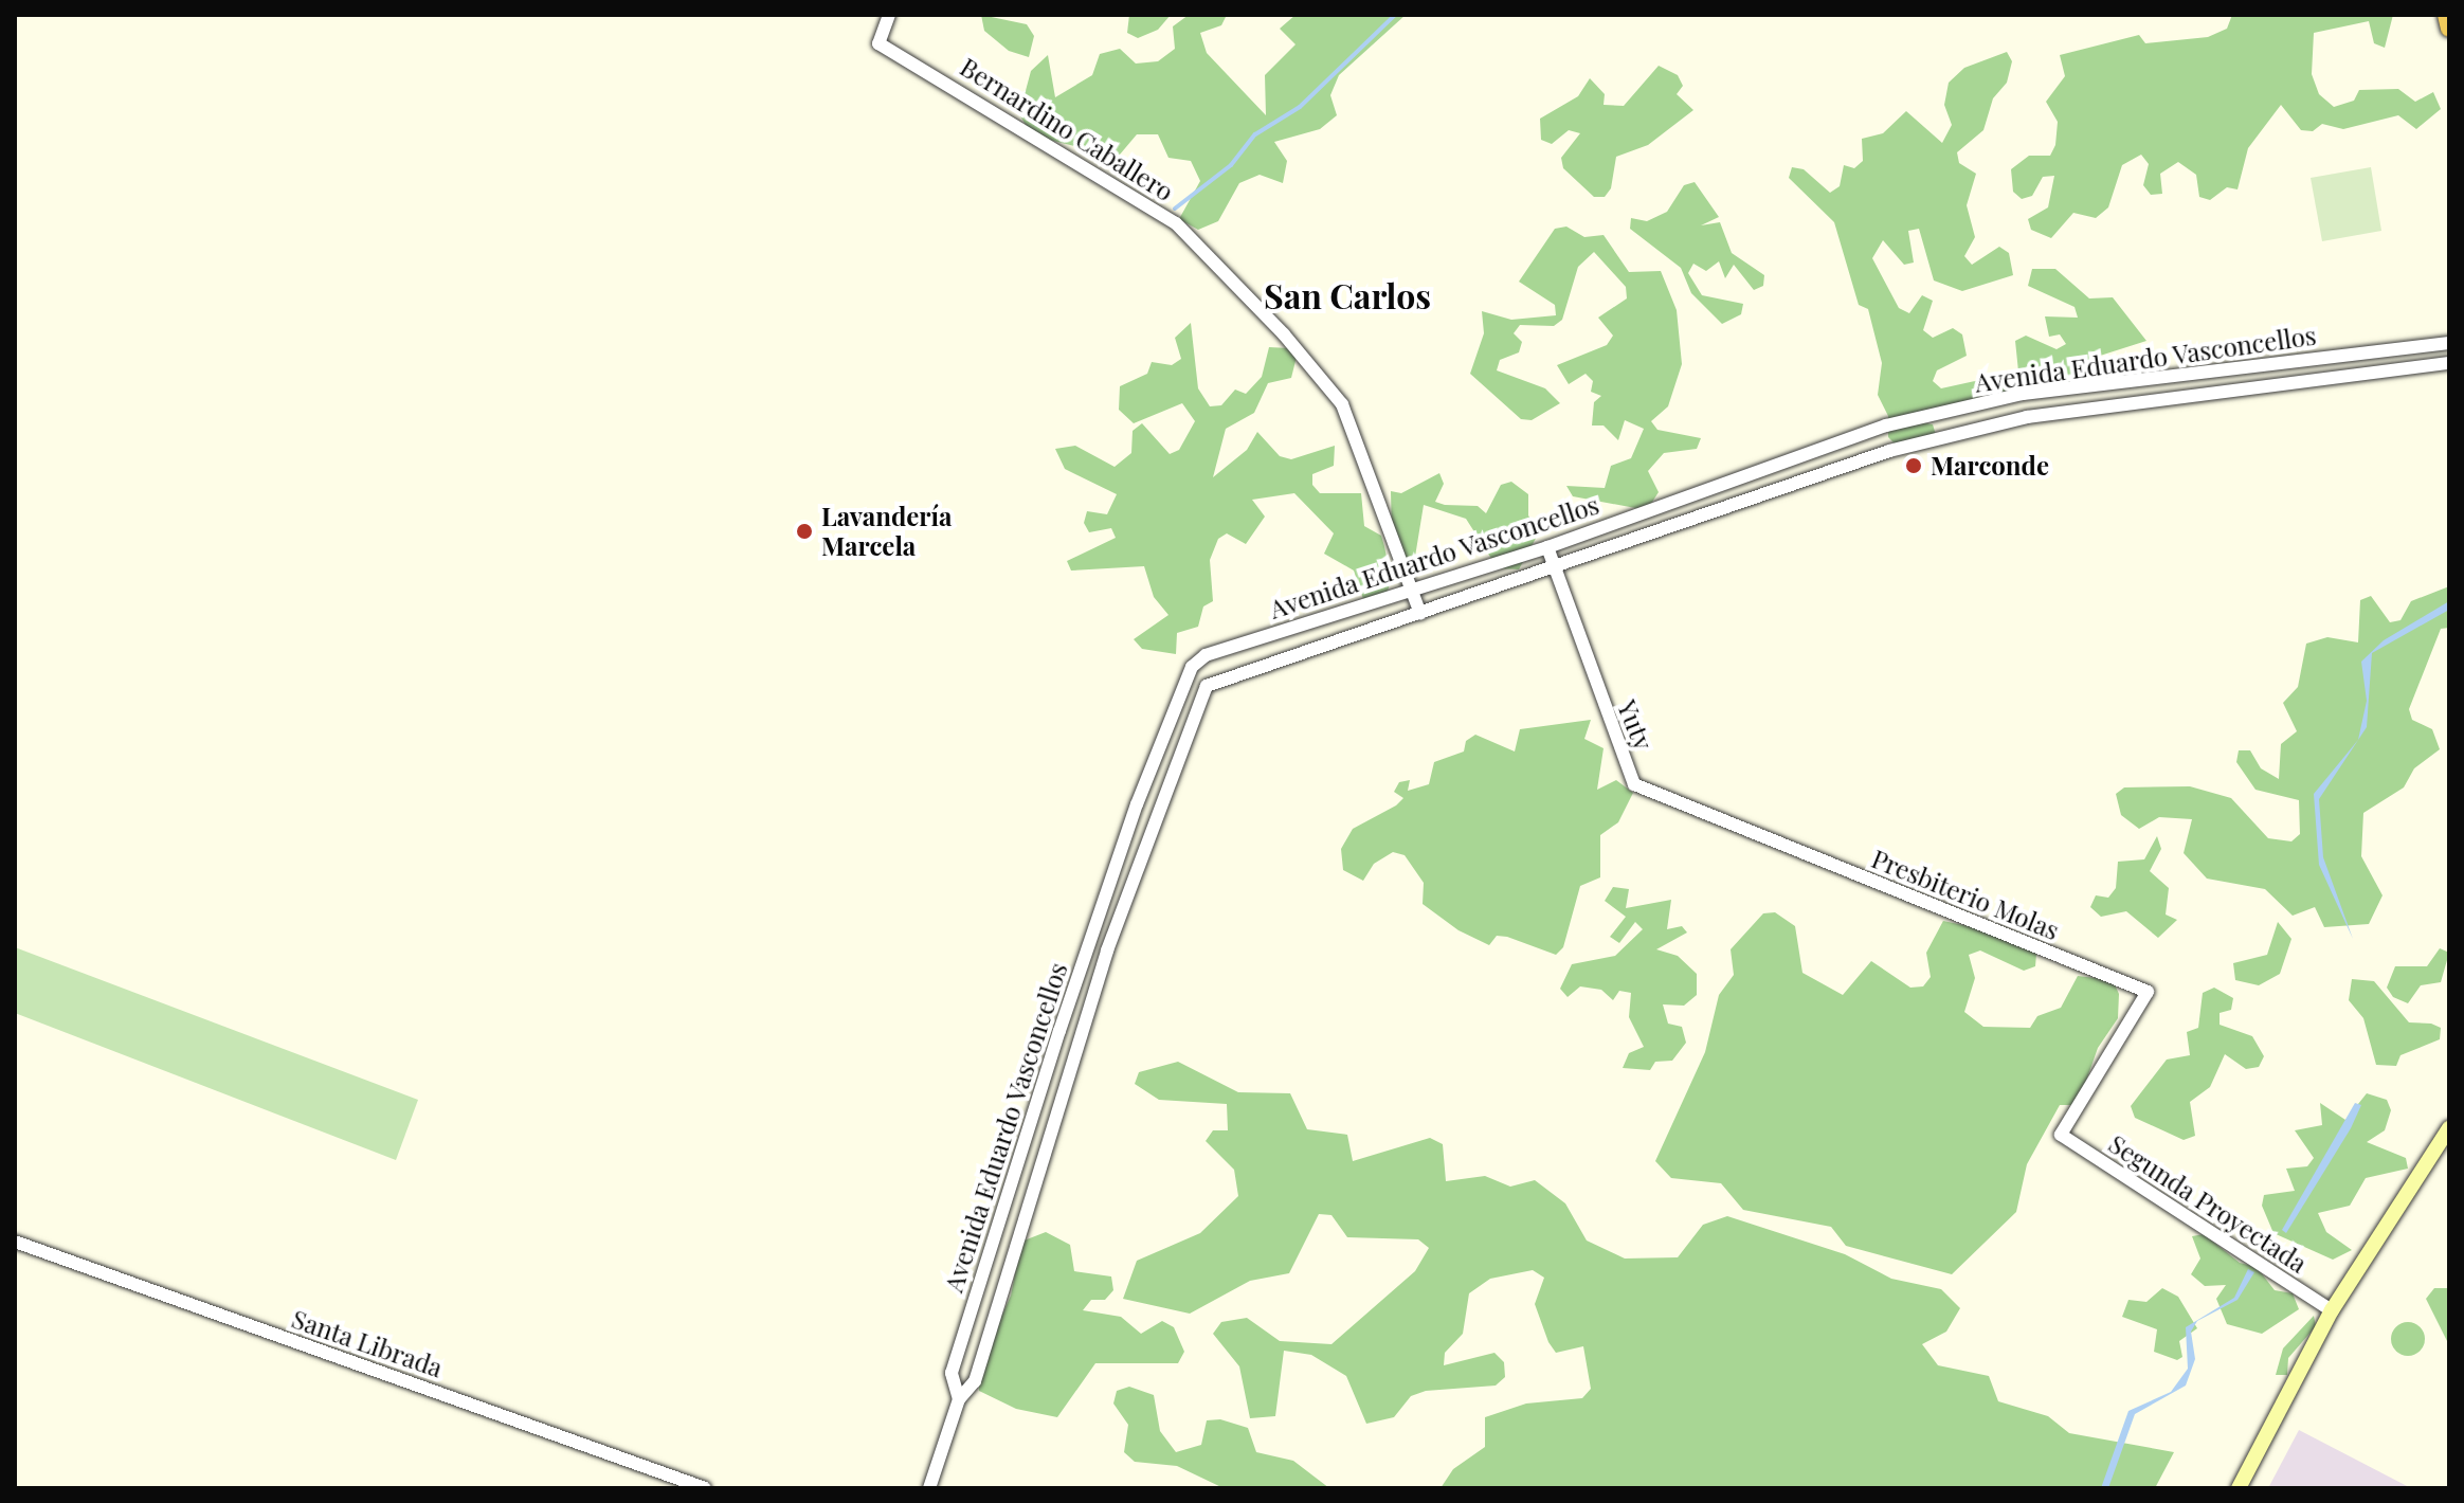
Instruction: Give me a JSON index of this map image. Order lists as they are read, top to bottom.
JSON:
{
  "streets": {
    "street": [
      "Bernardino Caballero",
      "Avenida Eduardo Vasconcellos",
      "Yuty",
      "Presbiterio Molas",
      "Segunda Proyectada",
      "Santa Librada"
    ]
  },
  "crossings": [
    ["Bernardino Caballero", "Avenida Eduardo Vasconcellos"],
    ["Avenida Eduardo Vasconcellos", "Yuty"],
    ["Yuty", "Presbiterio Molas"],
    ["Presbiterio Molas", "Segunda Proyectada"]
  ],
  "districts": ["San Carlos"],
  "places": ["Marconde", "Lavandería Marcela"]
}
